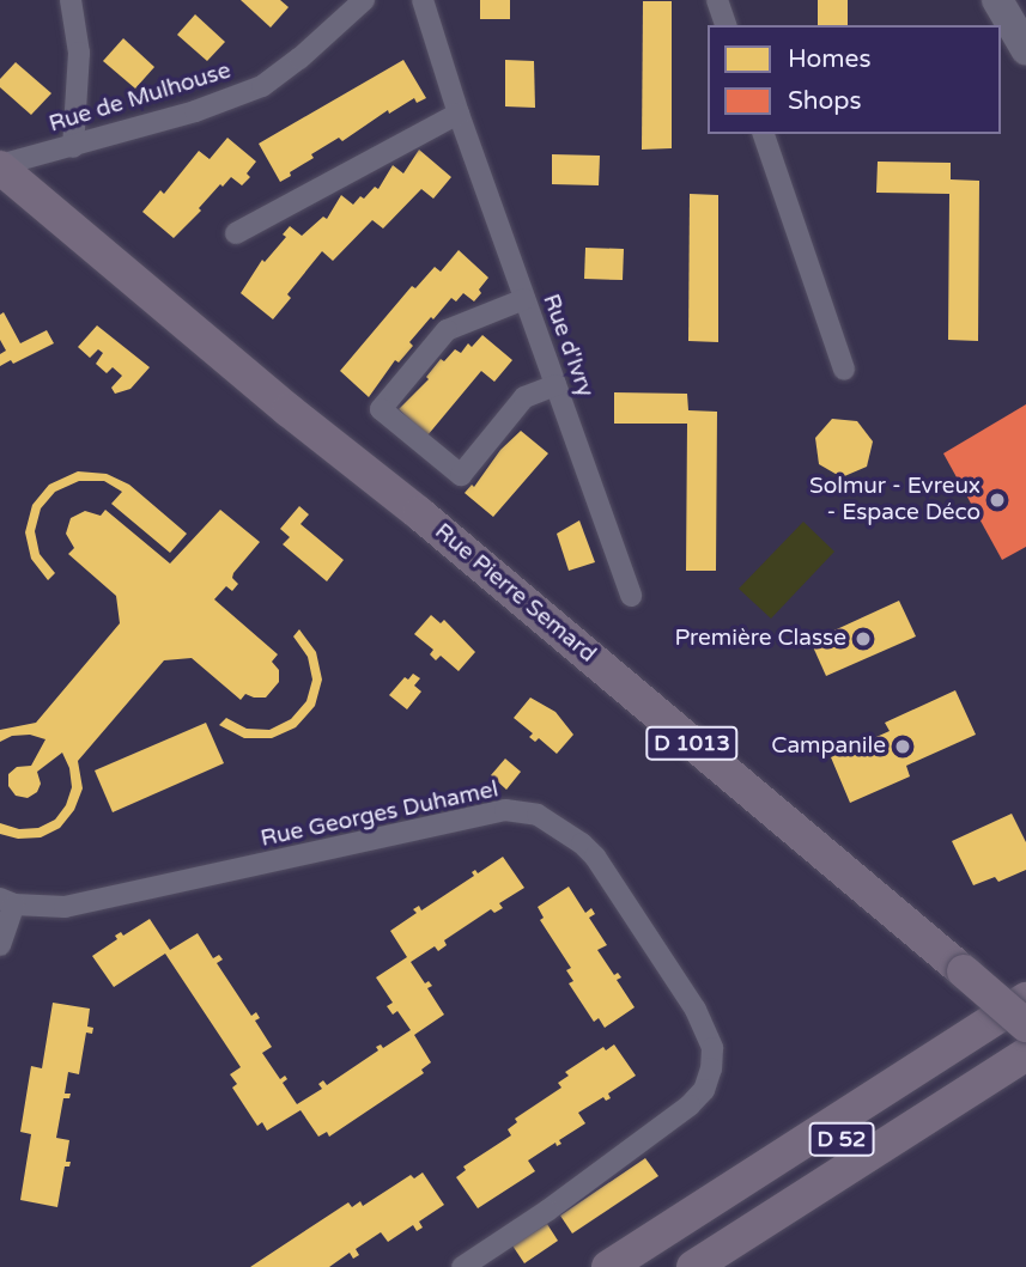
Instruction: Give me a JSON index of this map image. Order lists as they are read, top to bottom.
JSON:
{
  "streets": {
    "main road": ["Rue Pierre Semard", "D 1013", "D 52"],
    "street": ["Rue de Mulhouse", "Rue d'Ivry", "Rue Georges Duhamel"]
  },
  "crossings": [
    ["Rue de Mulhouse", "Rue Pierre Semard"]
  ],
  "places": ["Solmur - Evreux - Espace Déco", "Première Classe", "Campanile"],
  "legend": ["Homes", "Shops"]
}
